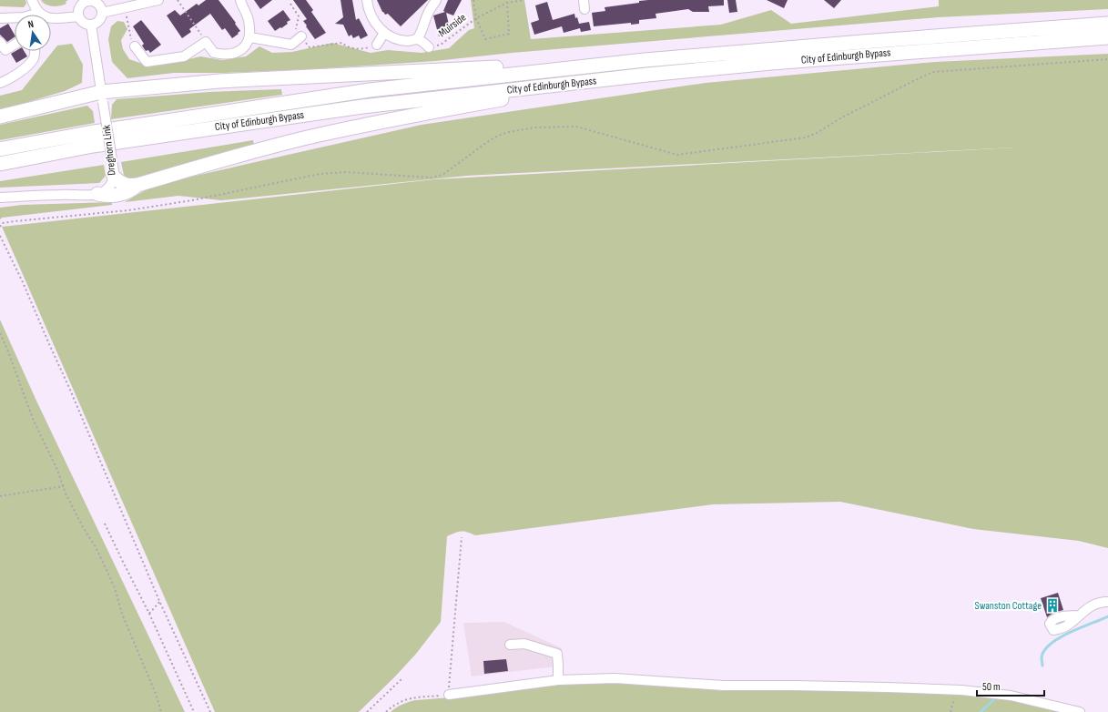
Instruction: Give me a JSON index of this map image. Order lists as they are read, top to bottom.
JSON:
{
  "streets": {
    "highway": ["City of Edinburgh Bypass"],
    "street": ["Dreghorn Link"],
    "path": ["Muirside"]
  },
  "places": {
    "building": ["Swanston Cottage"]
  },
  "scale_bar": "50 m",
  "north": "top"
}
